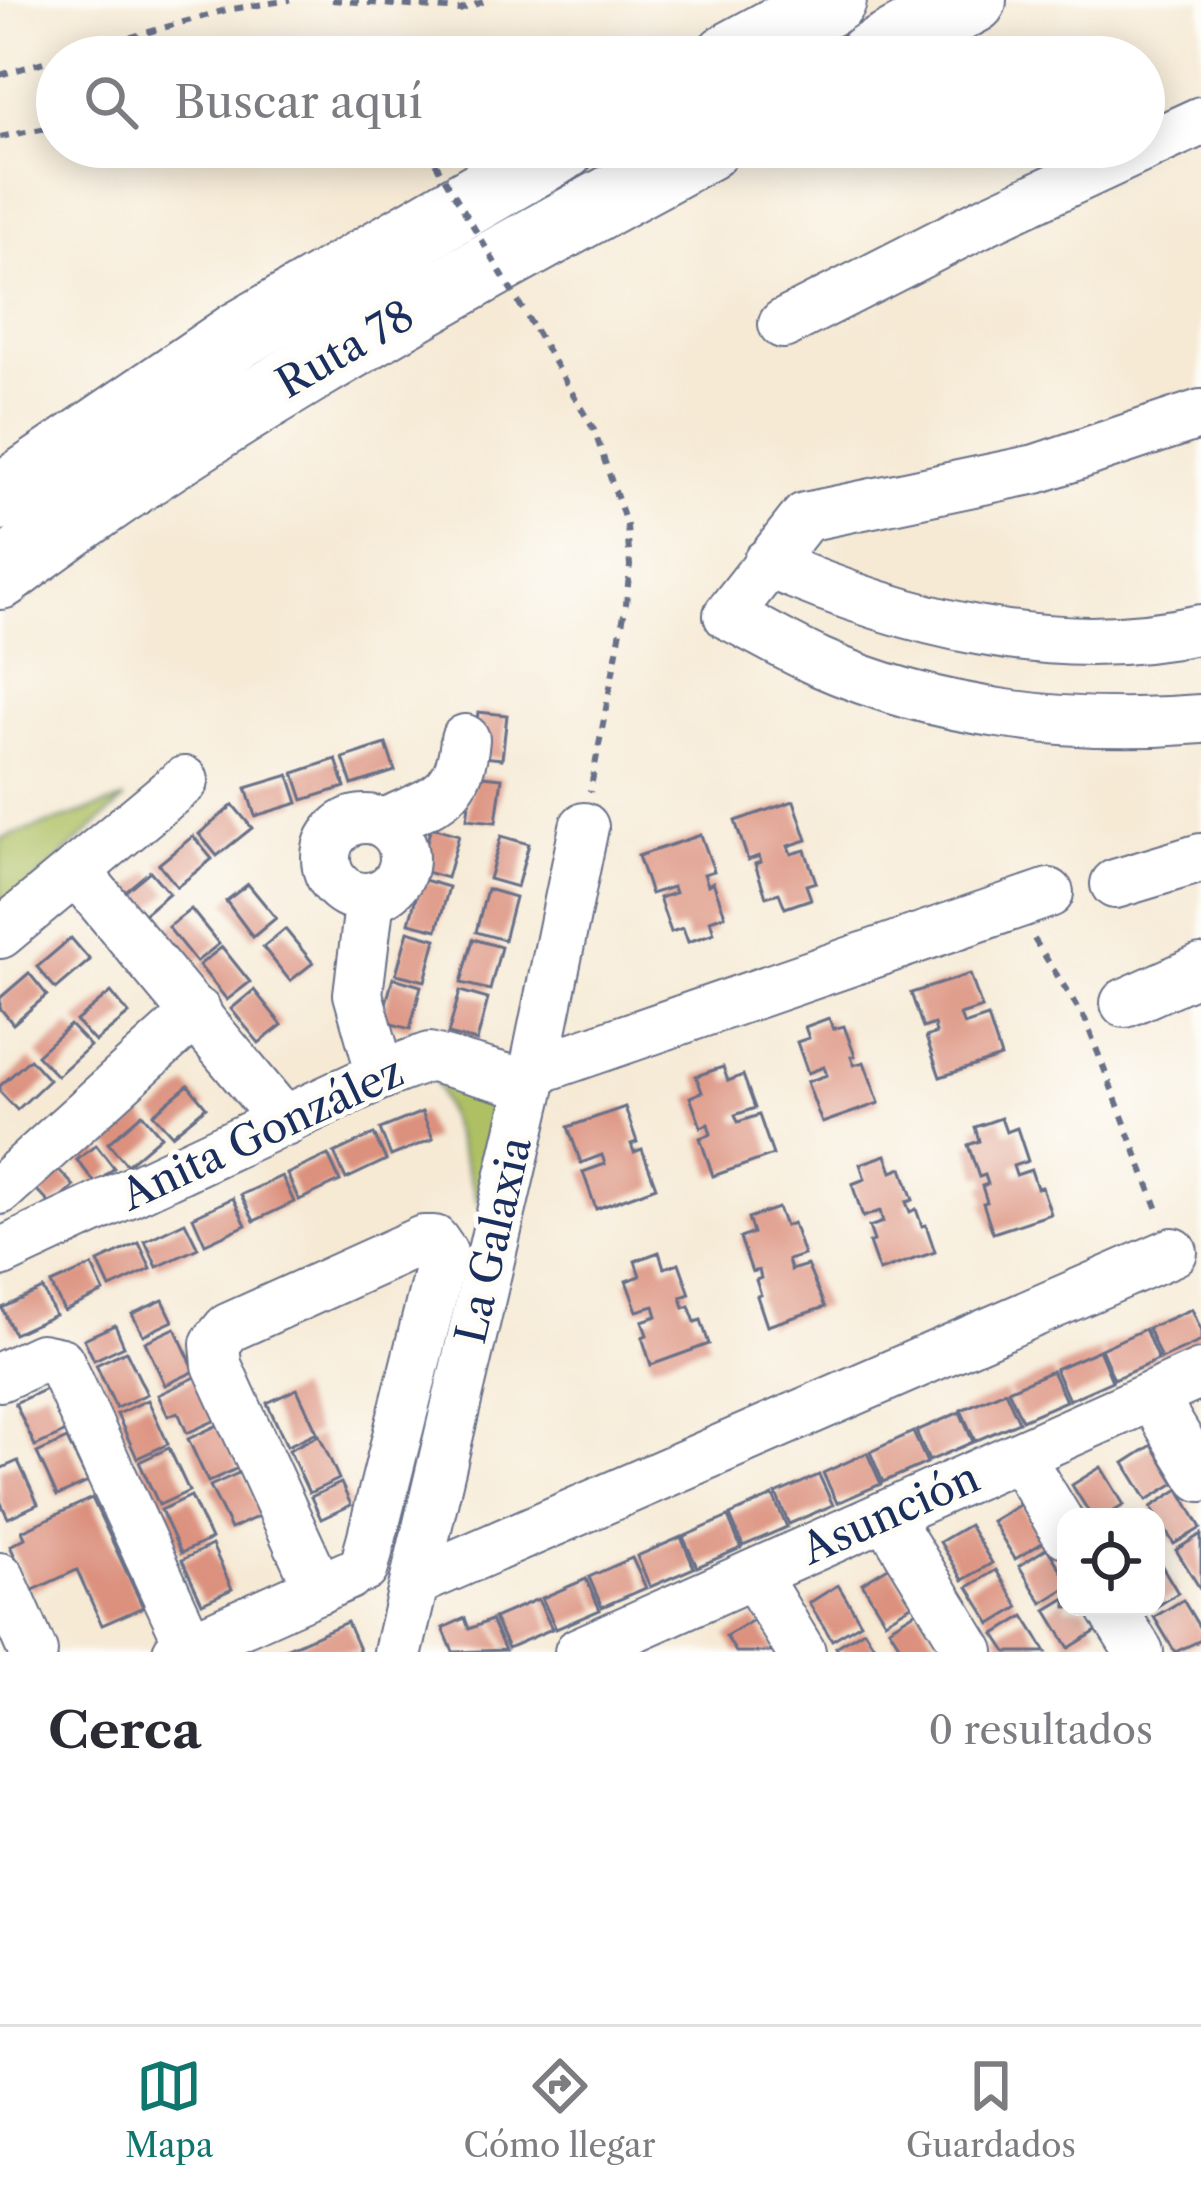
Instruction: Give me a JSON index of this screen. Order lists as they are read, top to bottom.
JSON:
{
  "streets": {
    "highway": ["Ruta 78"],
    "street": ["Anita González", "La Galaxia", "Asunción"]
  },
  "crossings": [
    ["Anita González", "La Galaxia"]
  ],
  "page": {
    "search": "Buscar aquí",
    "heading": ["Cerca", "0 resultados"],
    "nav": ["Mapa", "Cómo llegar", "Guardados"]
  }
}
